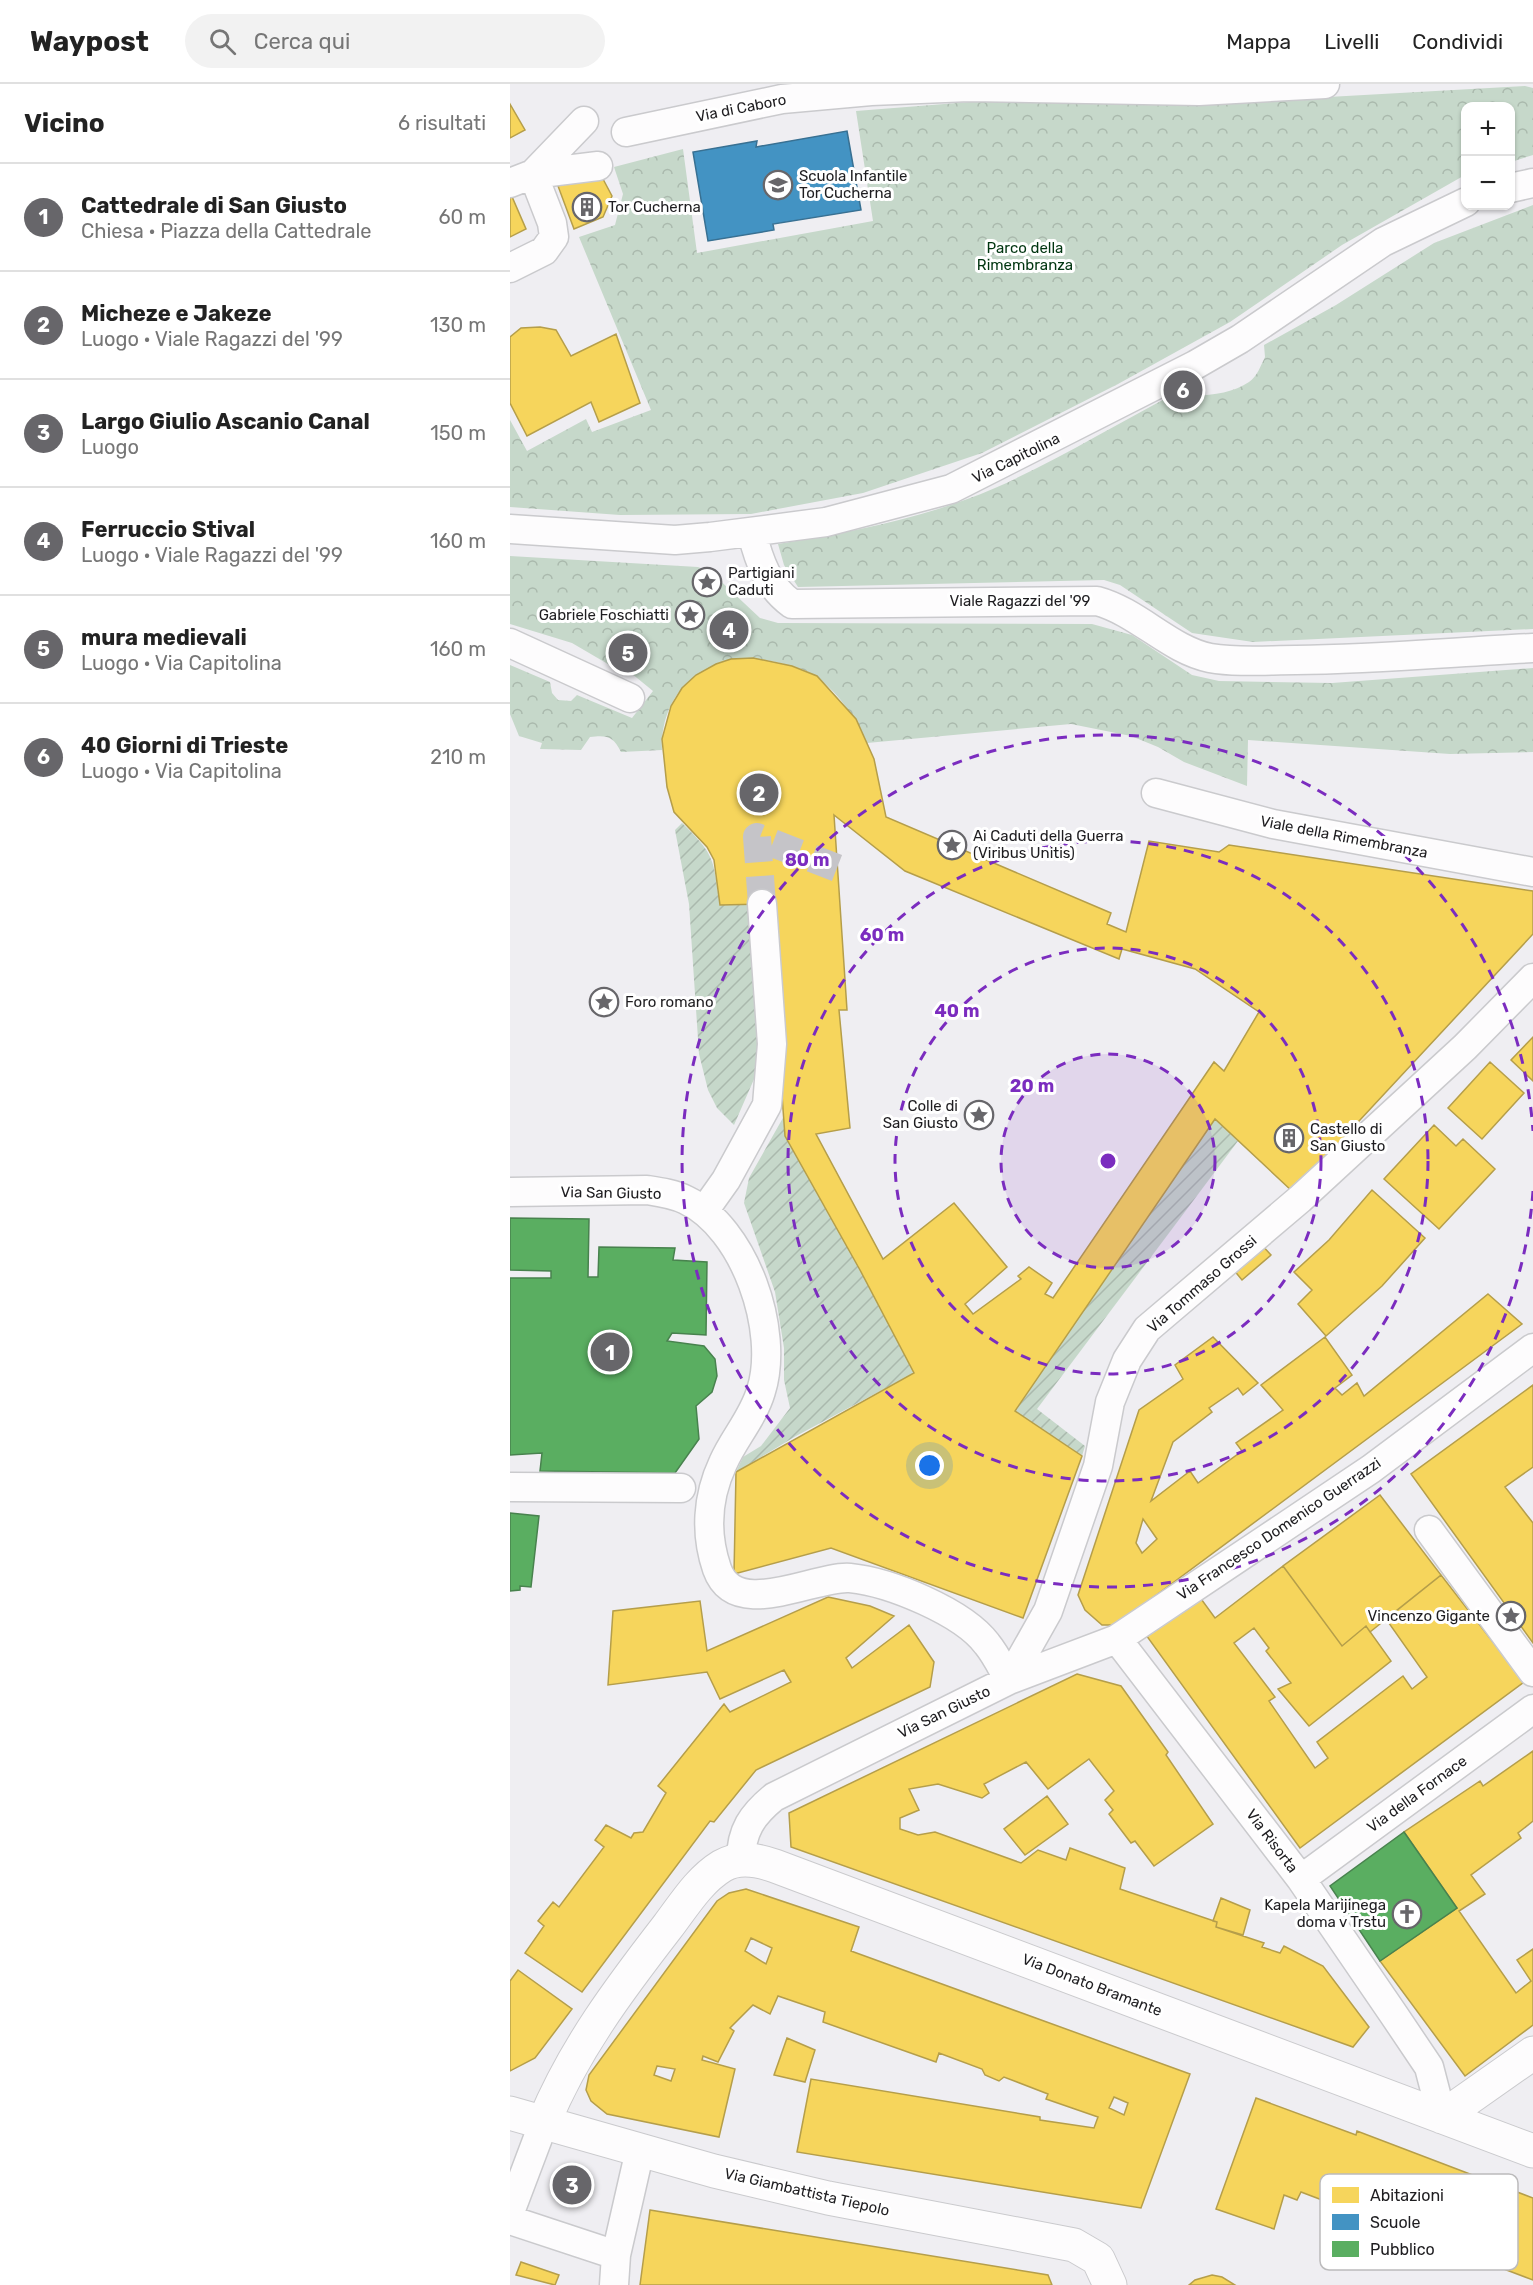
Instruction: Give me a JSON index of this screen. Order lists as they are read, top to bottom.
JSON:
{
  "streets": {
    "street": [
      "Via di Caboro",
      "Via Capitolina",
      "Viale Ragazzi del '99",
      "Viale della Rimembranza",
      "Via San Giusto",
      "Via Tommaso Grossi",
      "Via Francesco Domenico Guerrazzi",
      "Via della Fornace",
      "Via Risorta",
      "Via Donato Bramante",
      "Via Giambattista Tiepolo"
    ]
  },
  "crossings": [
    ["Via Capitolina", "Viale Ragazzi del '99"],
    ["Via San Giusto", "Via Tommaso Grossi"],
    ["Via San Giusto", "Via Francesco Domenico Guerrazzi"],
    ["Via San Giusto", "Via Donato Bramante"],
    ["Via Tommaso Grossi", "Via Francesco Domenico Guerrazzi"],
    ["Via Francesco Domenico Guerrazzi", "Via Risorta"],
    ["Via della Fornace", "Via Risorta"],
    ["Via Risorta", "Via Donato Bramante"]
  ],
  "parks": ["Parco della Rimembranza"],
  "places": {
    "school or university": ["Scuola Infantile Tor Cucherna"],
    "building": ["Tor Cucherna", "Castello di San Giusto"],
    "place": [
      "Partigiani Caduti",
      "Gabriele Foschiatti",
      "Ai Caduti della Guerra (Viribus Unitis)",
      "Foro romano",
      "Colle di San Giusto",
      "Vincenzo Gigante"
    ],
    "church": ["Kapela Marijinega doma v Trstu"]
  },
  "legend": ["Abitazioni", "Scuole", "Pubblico"],
  "page": {
    "header": "Waypost",
    "search": "Cerca qui",
    "nav": ["Mappa", "Livelli", "Condividi"],
    "heading": ["Vicino", "6 risultati"],
    "map_buttons": ["+", "−"],
    "list": [
      {
        "mark": "1",
        "name": "Cattedrale di San Giusto",
        "note": "Chiesa · Piazza della Cattedrale",
        "value": "60 m"
      },
      {
        "mark": "2",
        "name": "Micheze e Jakeze",
        "note": "Luogo · Viale Ragazzi del '99",
        "value": "130 m"
      },
      {
        "mark": "3",
        "name": "Largo Giulio Ascanio Canal",
        "note": "Luogo",
        "value": "150 m"
      },
      {
        "mark": "4",
        "name": "Ferruccio Stival",
        "note": "Luogo · Viale Ragazzi del '99",
        "value": "160 m"
      },
      {
        "mark": "5",
        "name": "mura medievali",
        "note": "Luogo · Via Capitolina",
        "value": "160 m"
      },
      {
        "mark": "6",
        "name": "40 Giorni di Trieste",
        "note": "Luogo · Via Capitolina",
        "value": "210 m"
      }
    ],
    "pins": [
      "6",
      "4",
      "5",
      "2",
      "1",
      "3"
    ]
  },
  "rings": [
    "80 m",
    "60 m",
    "40 m",
    "20 m"
  ]
}
